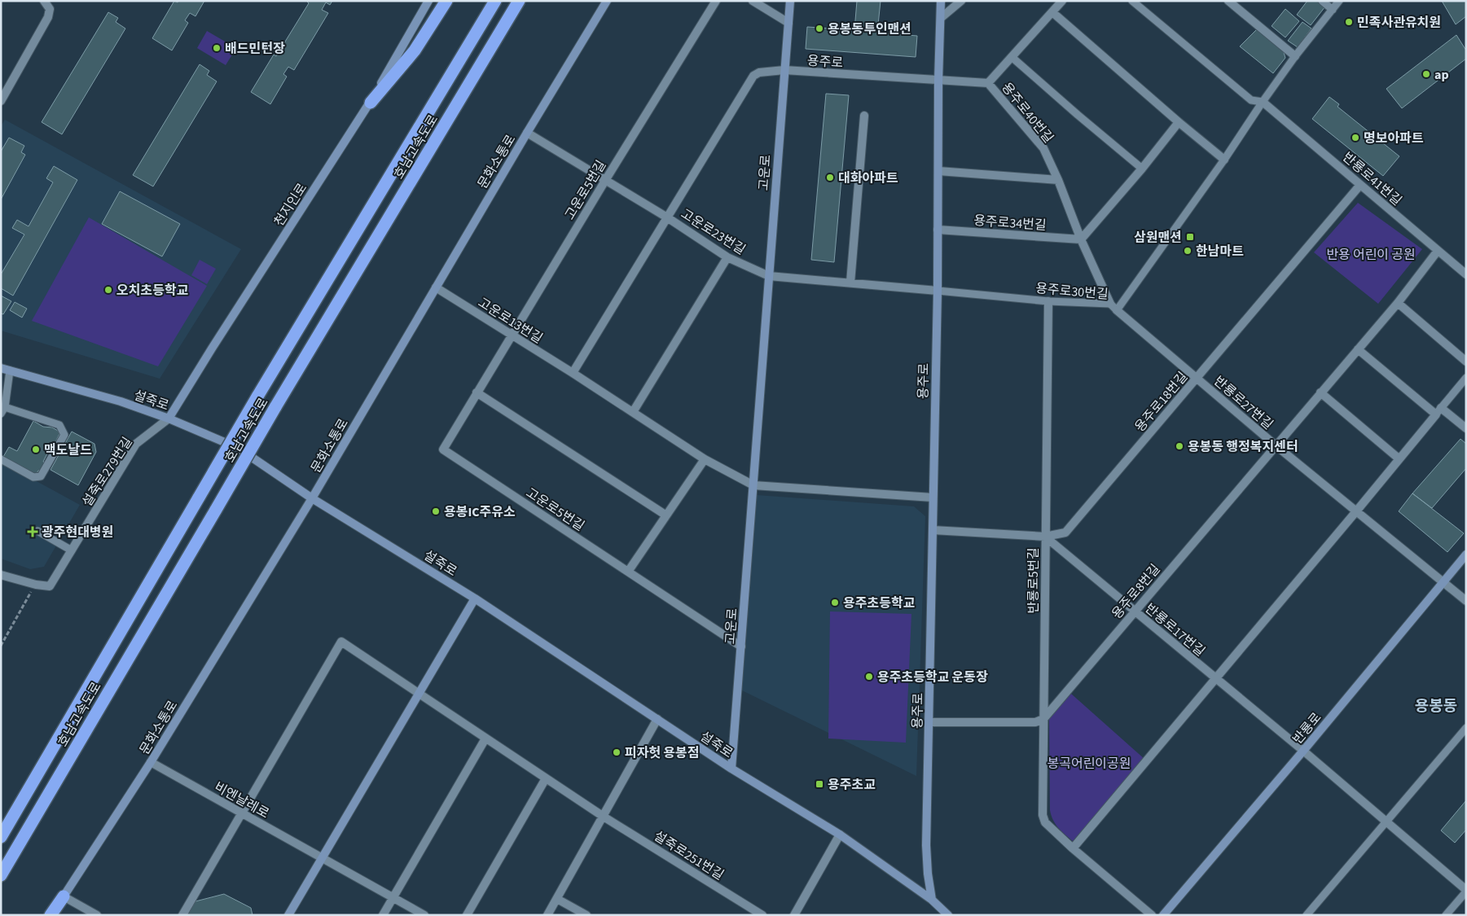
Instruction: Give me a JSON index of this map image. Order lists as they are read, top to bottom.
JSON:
{
  "streets": {
    "highway": ["호남고속도로"],
    "street": [
      "용주로",
      "용주로40번길",
      "문화소통로",
      "고운로",
      "반룡로41번길",
      "고운로5번길",
      "천지인로",
      "용주로34번길",
      "고운로23번길",
      "고운로13번길",
      "설죽로",
      "용주로18번길",
      "반룡로27번길",
      "설죽로279번길",
      "반룡로5번길",
      "용주로8번길",
      "반룡로17번길",
      "반룡로",
      "비엔날레로",
      "설죽로251번길"
    ],
    "lane": ["용주로30번길"]
  },
  "crossings": [
    ["용주로", "용주로40번길"],
    ["용주로", "고운로"],
    ["용주로", "용주로34번길"],
    ["용주로", "고운로23번길"],
    ["용주로", "용주로30번길"],
    ["용주로", "설죽로"],
    ["용주로", "용주로18번길"],
    ["문화소통로", "고운로23번길"],
    ["문화소통로", "고운로13번길"],
    ["문화소통로", "설죽로"],
    ["문화소통로", "비엔날레로"],
    ["고운로", "고운로5번길"],
    ["고운로", "고운로23번길"],
    ["고운로", "고운로13번길"],
    ["고운로", "설죽로"],
    ["반룡로41번길", "용주로30번길"],
    ["반룡로41번길", "용주로18번길"],
    ["반룡로41번길", "용주로8번길"],
    ["고운로5번길", "고운로23번길"],
    ["고운로5번길", "고운로13번길"],
    ["천지인로", "설죽로"],
    ["천지인로", "설죽로279번길"],
    ["고운로23번길", "고운로13번길"],
    ["용주로30번길", "반룡로27번길"],
    ["용주로30번길", "반룡로5번길"],
    ["설죽로", "설죽로279번길"],
    ["용주로18번길", "반룡로27번길"],
    ["용주로18번길", "반룡로5번길"],
    ["용주로18번길", "반룡로17번길"],
    ["반룡로27번길", "용주로8번길"],
    ["반룡로27번길", "반룡로"],
    ["반룡로5번길", "용주로8번길"],
    ["반룡로5번길", "반룡로17번길"],
    ["용주로8번길", "반룡로17번길"],
    ["반룡로17번길", "반룡로"]
  ],
  "districts": ["용봉동"],
  "parks": ["반용 어린이 공원", "봉곡어린이공원"],
  "places": {
    "other": [
      "민족사관유치원",
      "용봉동투인맨션",
      "배드민턴장",
      "ap",
      "명보아파트",
      "대화아파트",
      "한남마트",
      "오치초등학교",
      "용봉동 행정복지센터",
      "맥도날드",
      "용봉IC주유소",
      "용주초등학교",
      "용주초등학교 운동장",
      "피자헛 용봉점"
    ],
    "transit": ["삼원맨션", "용주초교"],
    "health": ["광주현대병원"]
  }
}
